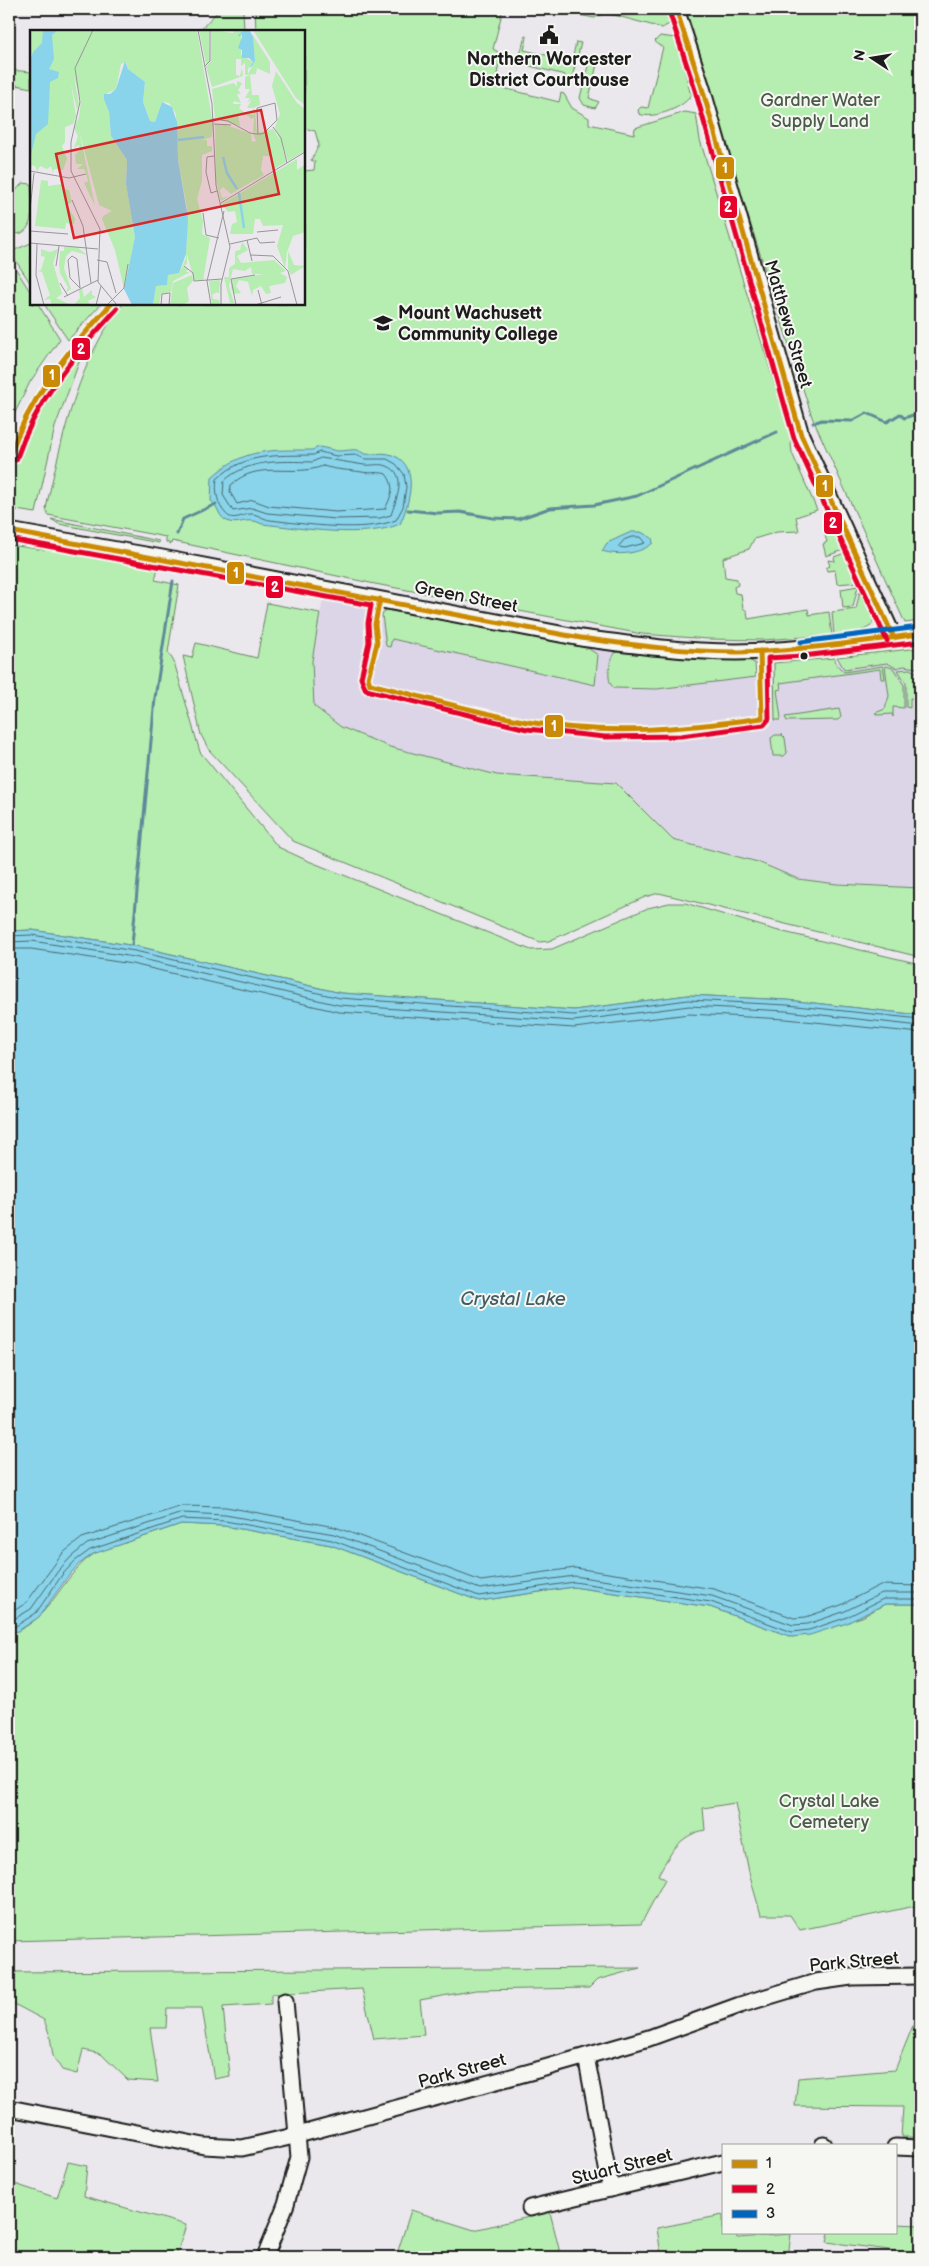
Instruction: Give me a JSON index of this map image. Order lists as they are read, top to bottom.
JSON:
{
  "streets": {
    "street": [
      "Matthews Street",
      "Green Street",
      "Park Street",
      "Stuart Street"
    ]
  },
  "crossings": [
    ["Matthews Street", "Green Street"]
  ],
  "water": ["Crystal Lake"],
  "parks": ["Gardner Water Supply Land", "Crystal Lake Cemetery"],
  "places": {
    "public building": ["Northern Worcester District Courthouse"],
    "school or university": ["Mount Wachusett Community College"]
  },
  "lines": ["transit line 1", "transit line 2", "transit line 3"],
  "legend": ["1", "2", "3"],
  "north": "left"
}
